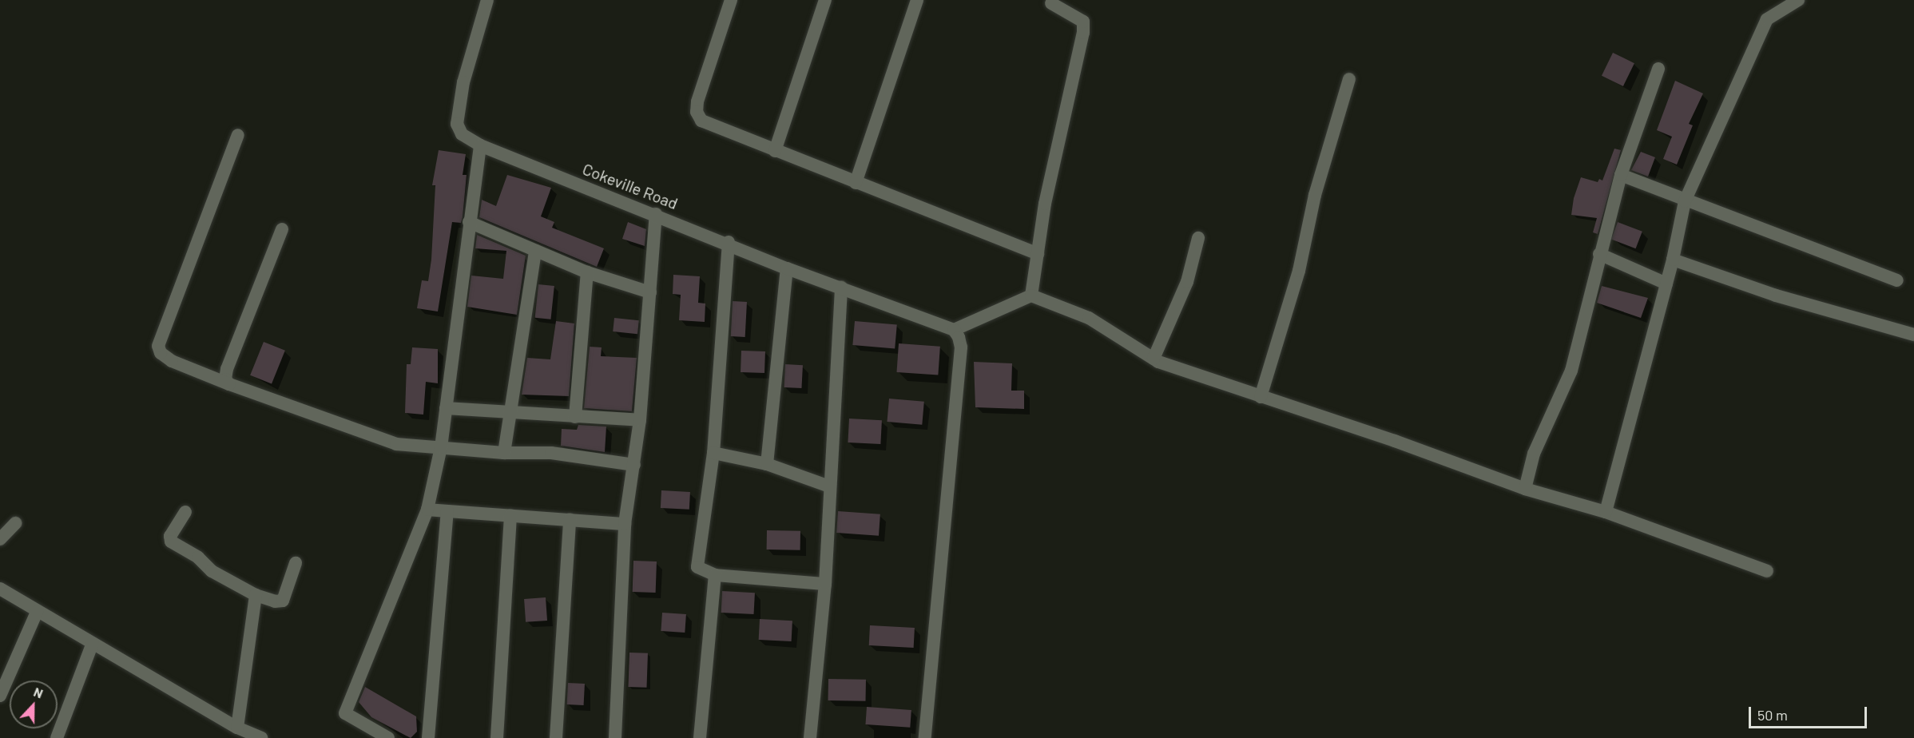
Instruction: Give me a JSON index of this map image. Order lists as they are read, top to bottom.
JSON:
{
  "streets": {
    "street": ["Cokeville Road"]
  },
  "scale_bar": "50 m",
  "north": "top"
}
